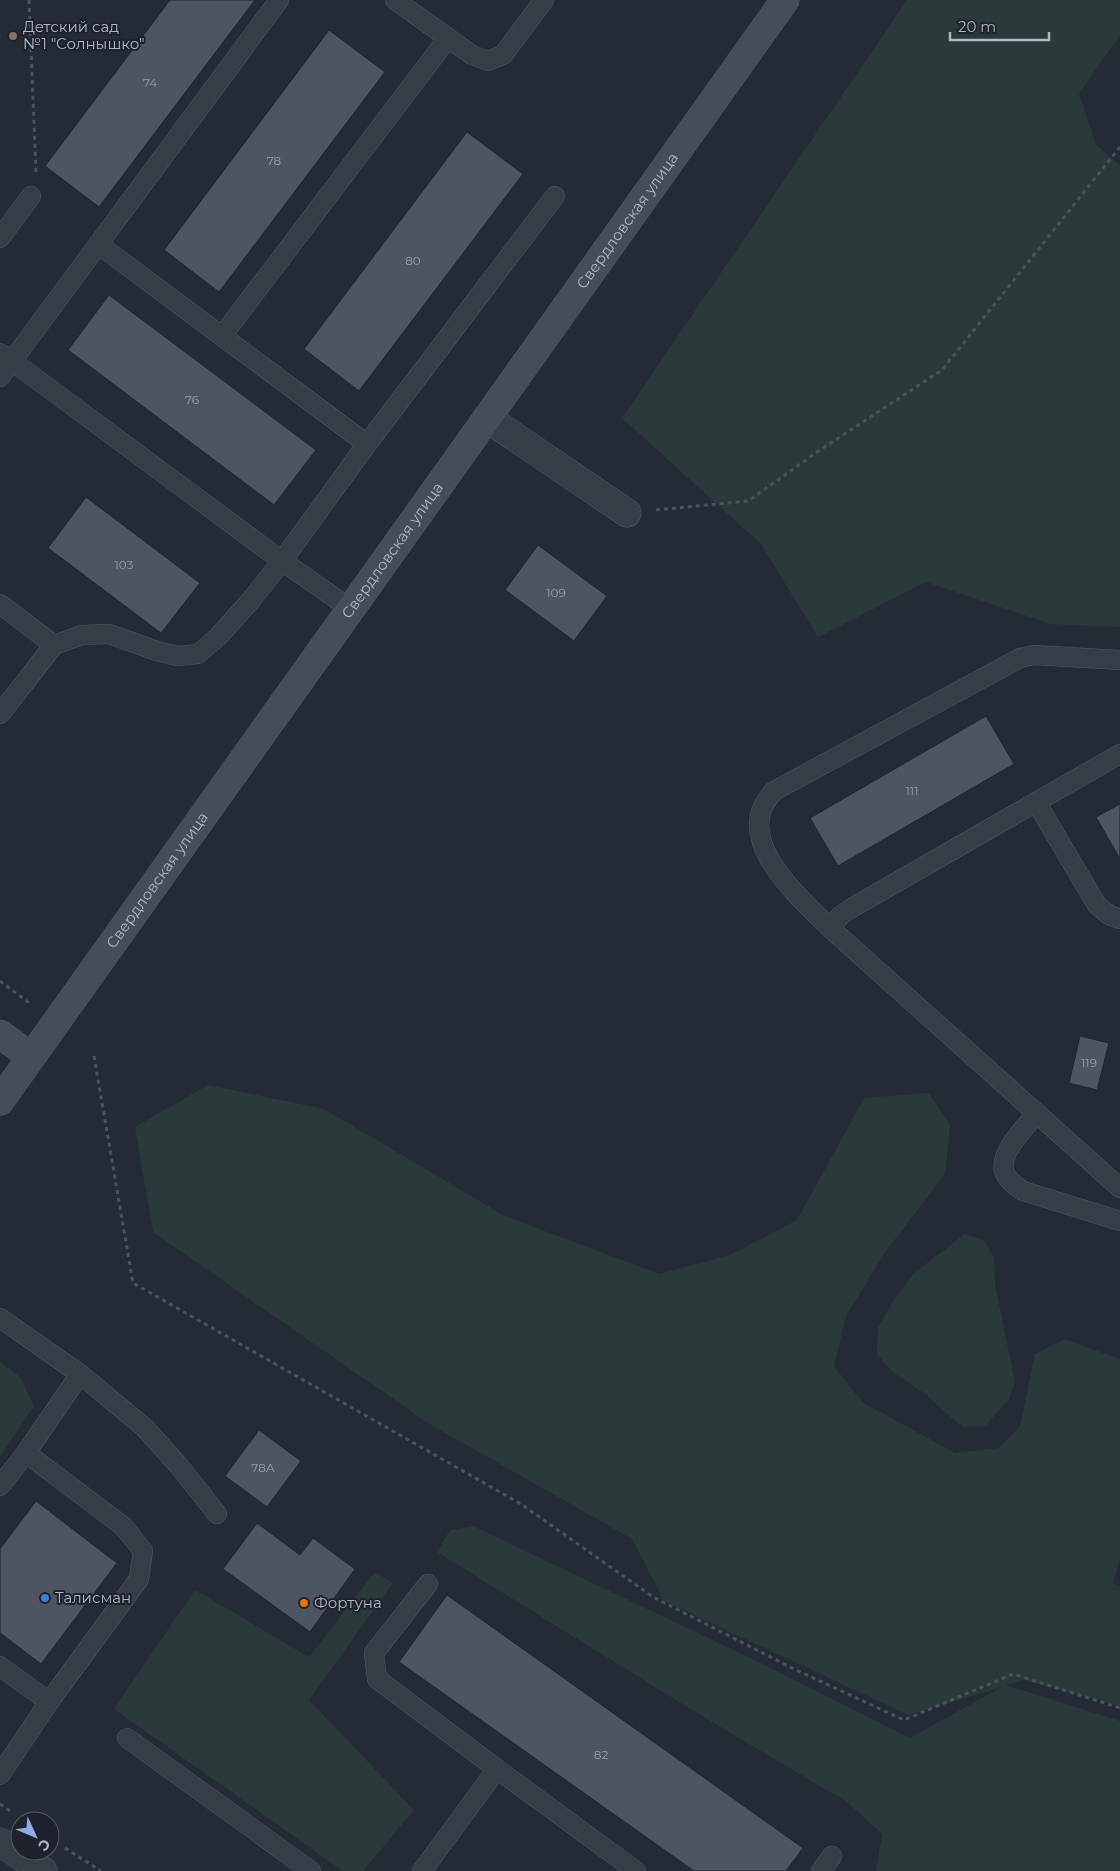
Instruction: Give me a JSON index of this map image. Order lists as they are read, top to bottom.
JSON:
{
  "streets": {
    "main road": ["Свердловская улица"]
  },
  "places": ["Детский сад №1 \"Солнышко\"", "Талисман", "Фортуна"],
  "house_numbers": [
    "74",
    "78",
    "80",
    "76",
    "103",
    "109",
    "111",
    "119",
    "78А",
    "82"
  ],
  "scale_bar": "20 m",
  "north": "bottom right"
}
